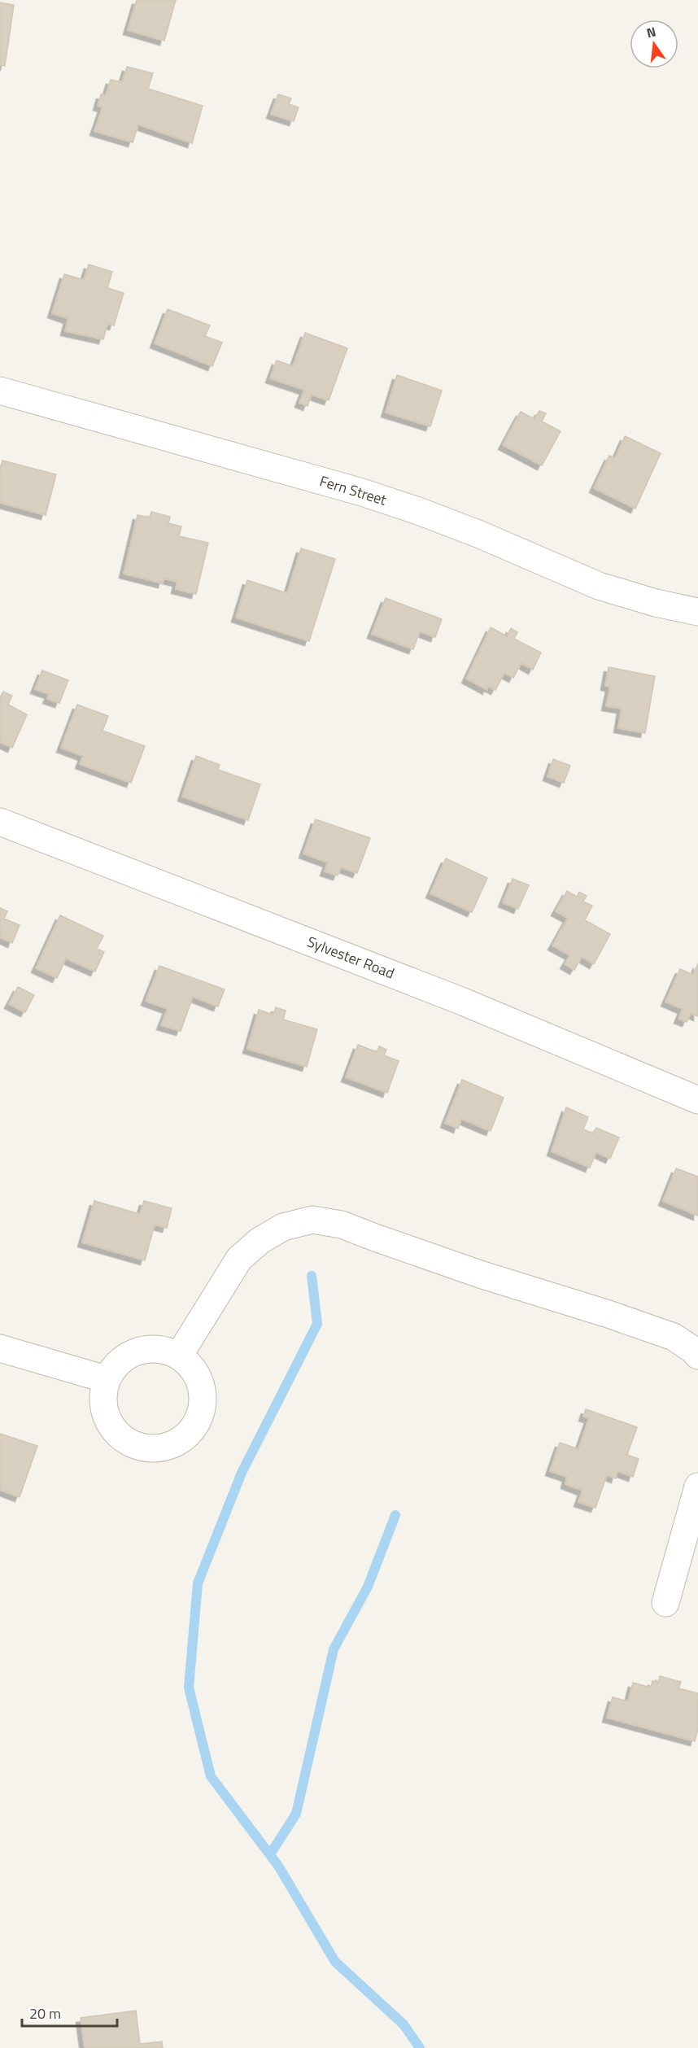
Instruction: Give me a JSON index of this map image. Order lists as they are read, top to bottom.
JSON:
{
  "streets": {
    "street": ["Fern Street", "Sylvester Road"]
  },
  "scale_bar": "20 m",
  "north": "top"
}
